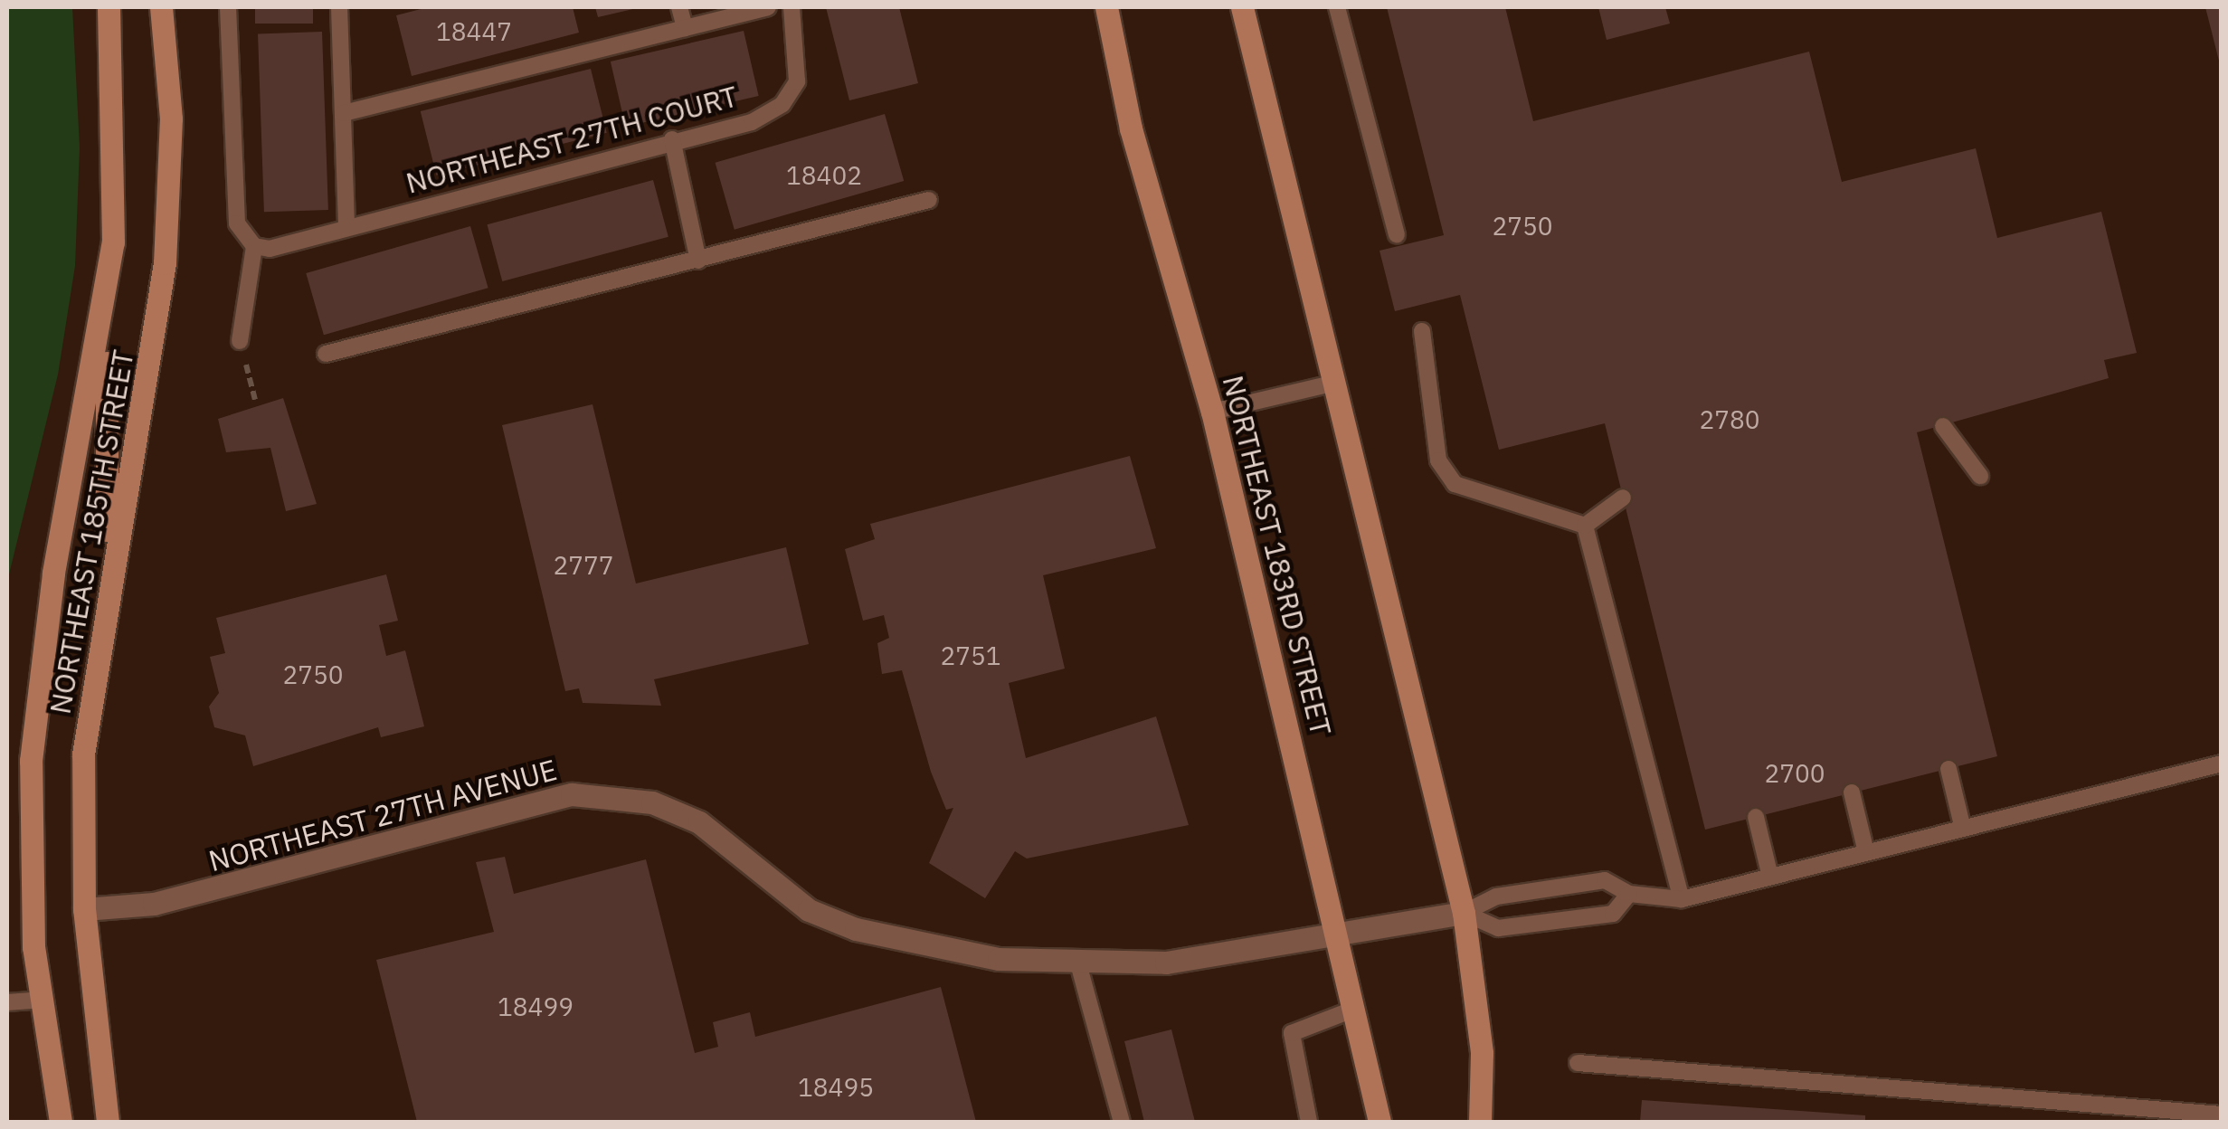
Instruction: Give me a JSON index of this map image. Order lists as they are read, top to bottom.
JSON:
{
  "streets": {
    "street": ["NORTHEAST 185TH STREET", "NORTHEAST 183RD STREET", "NORTHEAST 27TH AVENUE"],
    "lane": ["NORTHEAST 27TH COURT"]
  },
  "crossings": [
    ["NORTHEAST 185TH STREET", "NORTHEAST 27TH AVENUE"],
    ["NORTHEAST 183RD STREET", "NORTHEAST 27TH AVENUE"]
  ],
  "house_numbers": [
    "18447",
    "18402",
    "2750",
    "2780",
    "2777",
    "2751",
    "2750",
    "2700",
    "18499",
    "18495"
  ]
}
